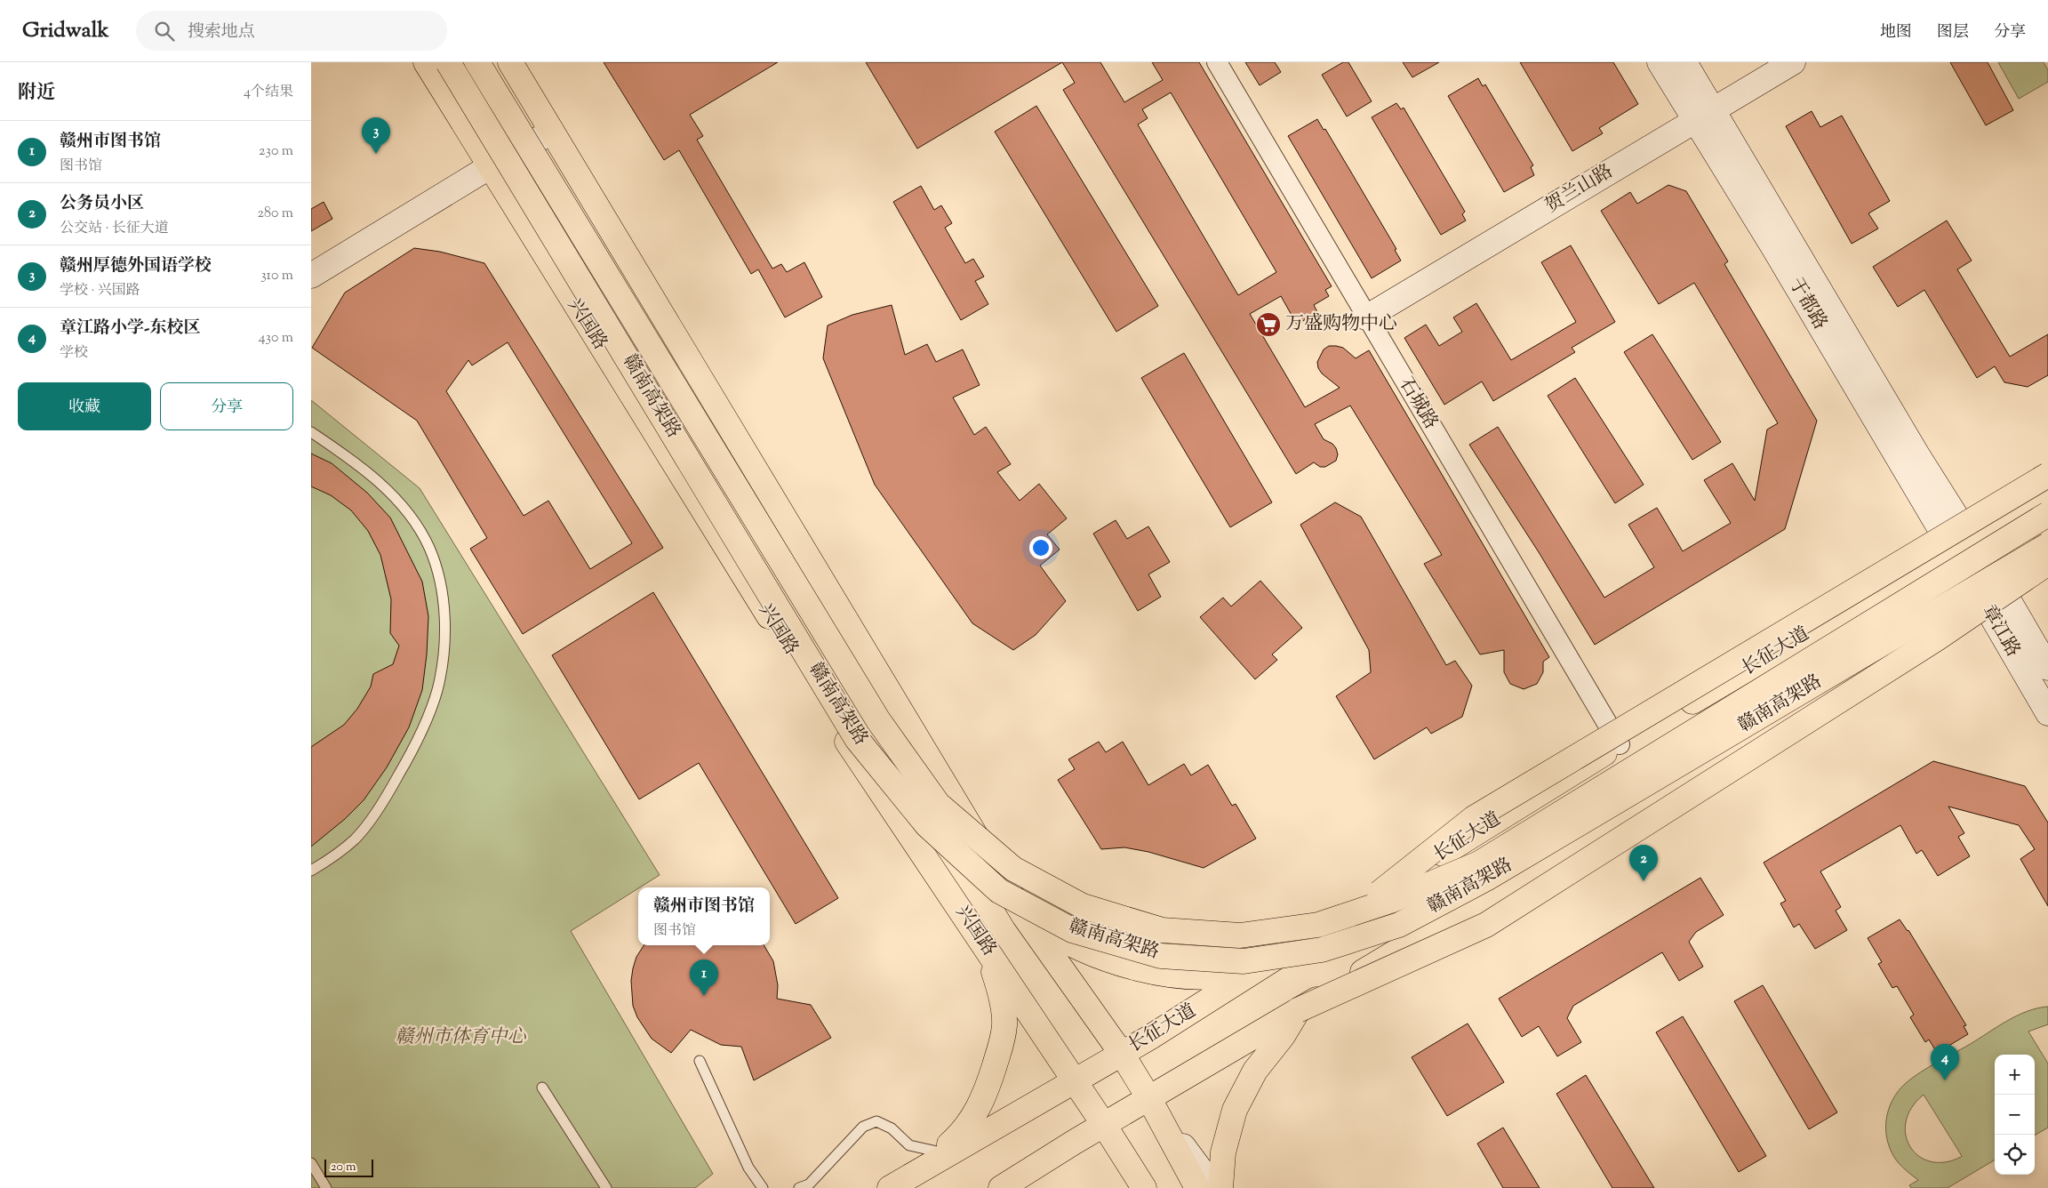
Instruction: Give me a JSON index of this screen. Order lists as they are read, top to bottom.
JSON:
{
  "streets": {
    "main road": ["兴国路", "赣南高架路", "长征大道"],
    "street": [
      "贺兰山路",
      "于都路",
      "石城路",
      "章江路"
    ]
  },
  "crossings": [
    ["贺兰山路", "于都路"],
    ["贺兰山路", "石城路"],
    ["于都路", "章江路"],
    ["于都路", "长征大道"],
    ["兴国路", "长征大道"],
    ["石城路", "长征大道"],
    ["章江路", "长征大道"]
  ],
  "parks": ["赣州市体育中心"],
  "places": {
    "supermarket": ["万盛购物中心"]
  },
  "scale_bar": "20 m",
  "page": {
    "header": "Gridwalk",
    "search": "搜索地点",
    "nav": ["地图", "图层", "分享"],
    "heading": ["附近", "4个结果"],
    "pins": [
      "3",
      "2",
      "1",
      "4"
    ],
    "list": [
      {
        "mark": "1",
        "name": "赣州市图书馆",
        "note": "图书馆",
        "value": "230 m"
      },
      {
        "mark": "2",
        "name": "公务员小区",
        "note": "公交站 · 长征大道",
        "value": "280 m"
      },
      {
        "mark": "3",
        "name": "赣州厚德外国语学校",
        "note": "学校 · 兴国路",
        "value": "310 m"
      },
      {
        "mark": "4",
        "name": "章江路小学-东校区",
        "note": "学校",
        "value": "430 m"
      }
    ],
    "buttons": ["收藏", "分享"],
    "popup": ["赣州市图书馆", "图书馆"],
    "map_buttons": ["+", "−"],
    "scale": "20 m"
  }
}
